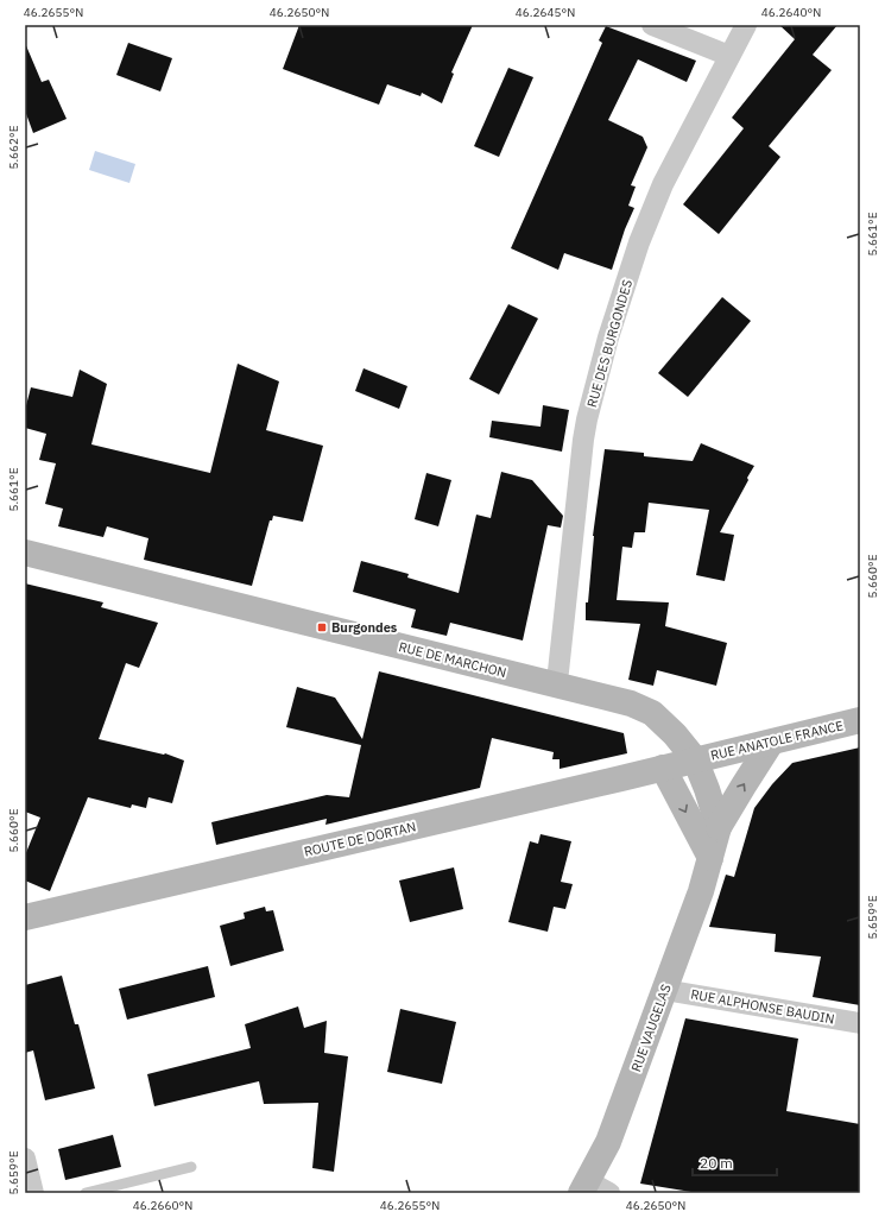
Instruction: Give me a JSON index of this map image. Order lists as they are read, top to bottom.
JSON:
{
  "streets": {
    "main road": [
      "RUE DE MARCHON",
      "RUE ANATOLE FRANCE",
      "ROUTE DE DORTAN",
      "RUE VAUGELAS"
    ],
    "street": ["RUE DES BURGONDES", "RUE ALPHONSE BAUDIN"]
  },
  "crossings": [
    ["RUE DES BURGONDES", "RUE DE MARCHON"],
    ["RUE DE MARCHON", "RUE ANATOLE FRANCE"],
    ["RUE DE MARCHON", "ROUTE DE DORTAN"],
    ["RUE ANATOLE FRANCE", "ROUTE DE DORTAN"],
    ["RUE ANATOLE FRANCE", "RUE VAUGELAS"],
    ["RUE ALPHONSE BAUDIN", "RUE VAUGELAS"]
  ],
  "places": {
    "transit": ["Burgondes"]
  },
  "scale_bar": "20 m",
  "coordinates": [
    "46.2655°N",
    "46.2650°N",
    "46.2645°N",
    "46.2640°N",
    "5.662°E",
    "5.661°E",
    "5.660°E",
    "5.659°E",
    "46.2660°N"
  ]
}
